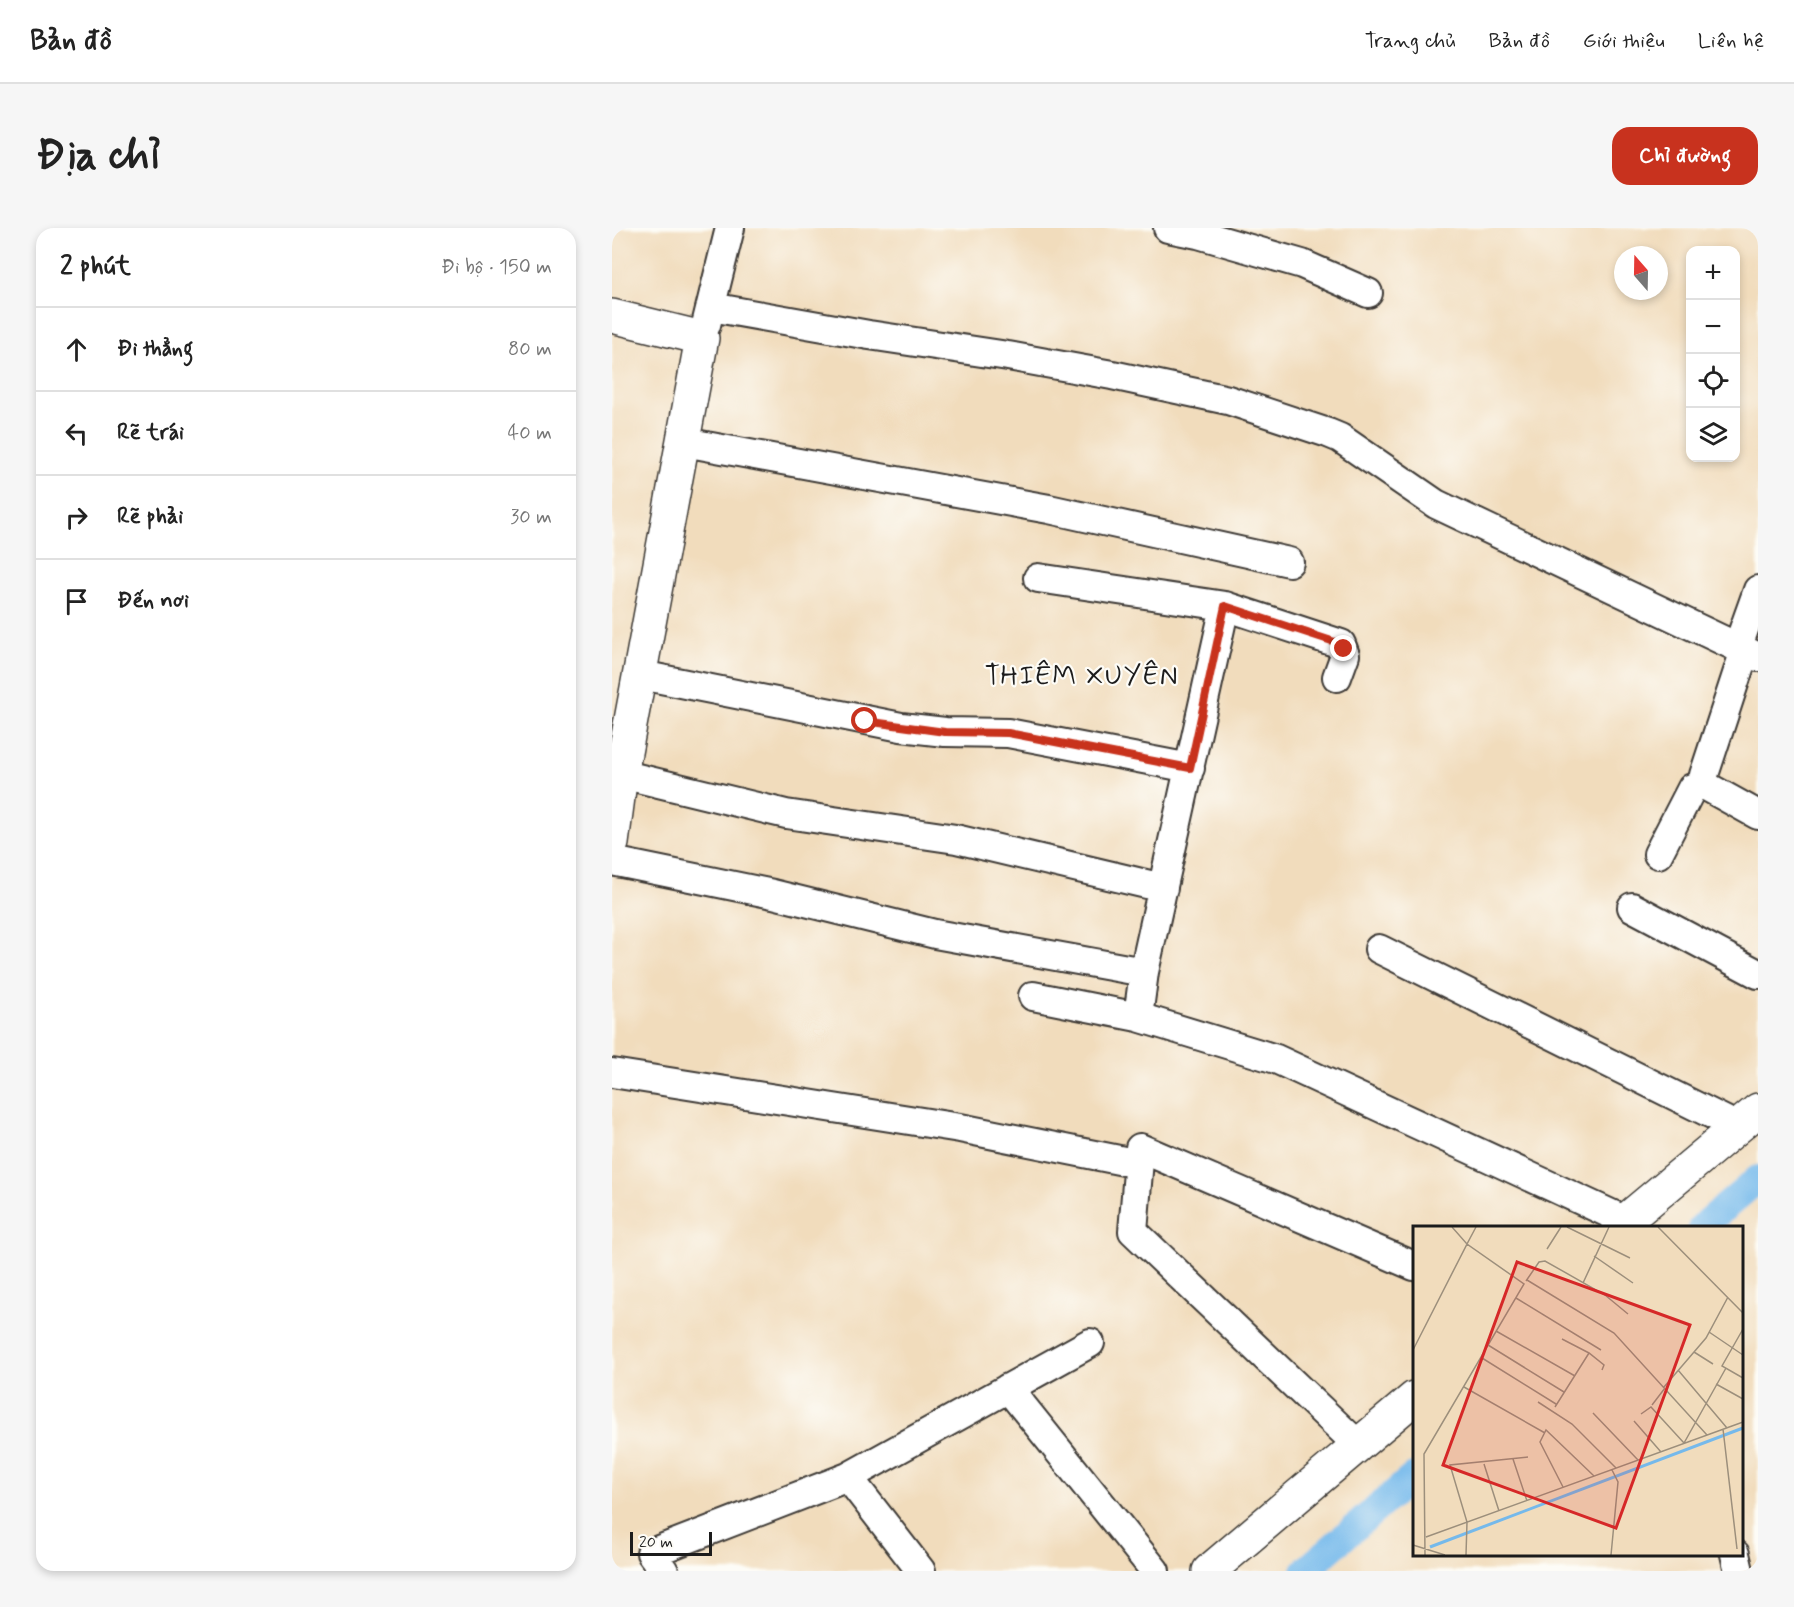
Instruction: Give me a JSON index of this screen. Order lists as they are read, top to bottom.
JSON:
{
  "districts": ["THIÊM XUYÊN"],
  "scale_bar": "20 m",
  "north": "top",
  "page": {
    "header": "Bản đồ",
    "nav": [
      "Trang chủ",
      "Bản đồ",
      "Giới thiệu",
      "Liên hệ"
    ],
    "buttons": "Chỉ đường",
    "title": "Địa chỉ",
    "heading": ["2 phút", "Đi bộ · 150 m"],
    "map_buttons": ["+", "−"],
    "list": [
      ["Đi thẳng", "80 m"],
      ["Rẽ trái", "40 m"],
      ["Rẽ phải", "30 m"],
      "Đến nơi"
    ],
    "scale": "20 m"
  }
}
